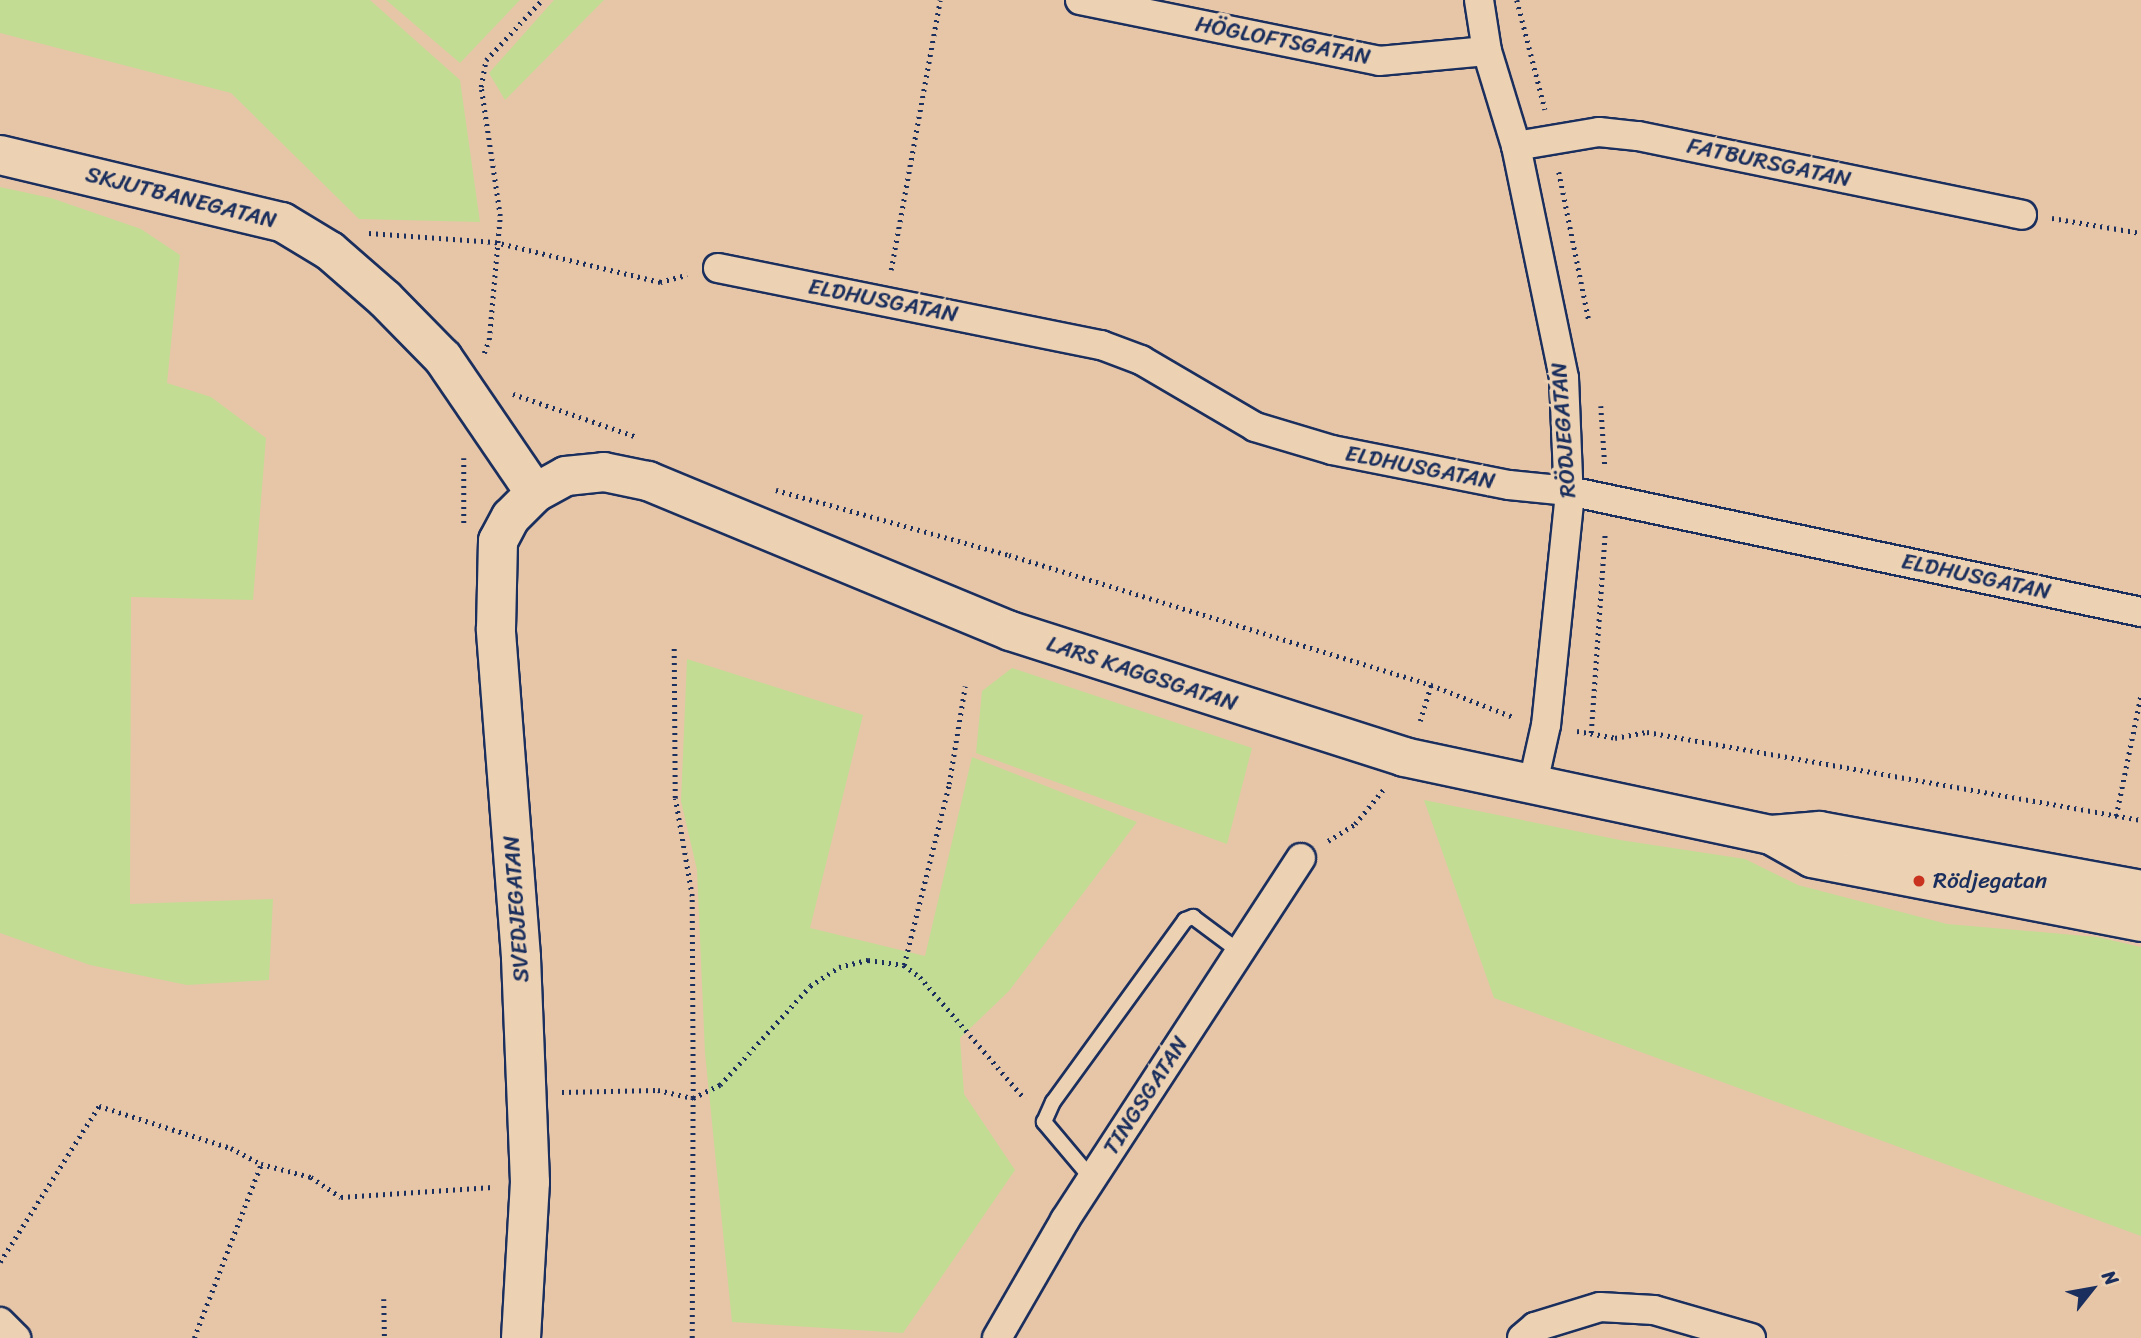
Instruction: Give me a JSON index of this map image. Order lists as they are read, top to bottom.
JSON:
{
  "streets": {
    "street": [
      "HÖGLOFTSGATAN",
      "FATBURSGATAN",
      "SKJUTBANEGATAN",
      "ELDHUSGATAN",
      "RÖDJEGATAN",
      "LARS KAGGSGATAN",
      "SVEDJEGATAN",
      "TINGSGATAN"
    ]
  },
  "crossings": [
    ["HÖGLOFTSGATAN", "RÖDJEGATAN"],
    ["FATBURSGATAN", "RÖDJEGATAN"],
    ["SKJUTBANEGATAN", "LARS KAGGSGATAN"],
    ["SKJUTBANEGATAN", "SVEDJEGATAN"],
    ["ELDHUSGATAN", "RÖDJEGATAN"],
    ["RÖDJEGATAN", "LARS KAGGSGATAN"],
    ["LARS KAGGSGATAN", "SVEDJEGATAN"]
  ],
  "places": ["Rödjegatan"],
  "north": "top right"
}
